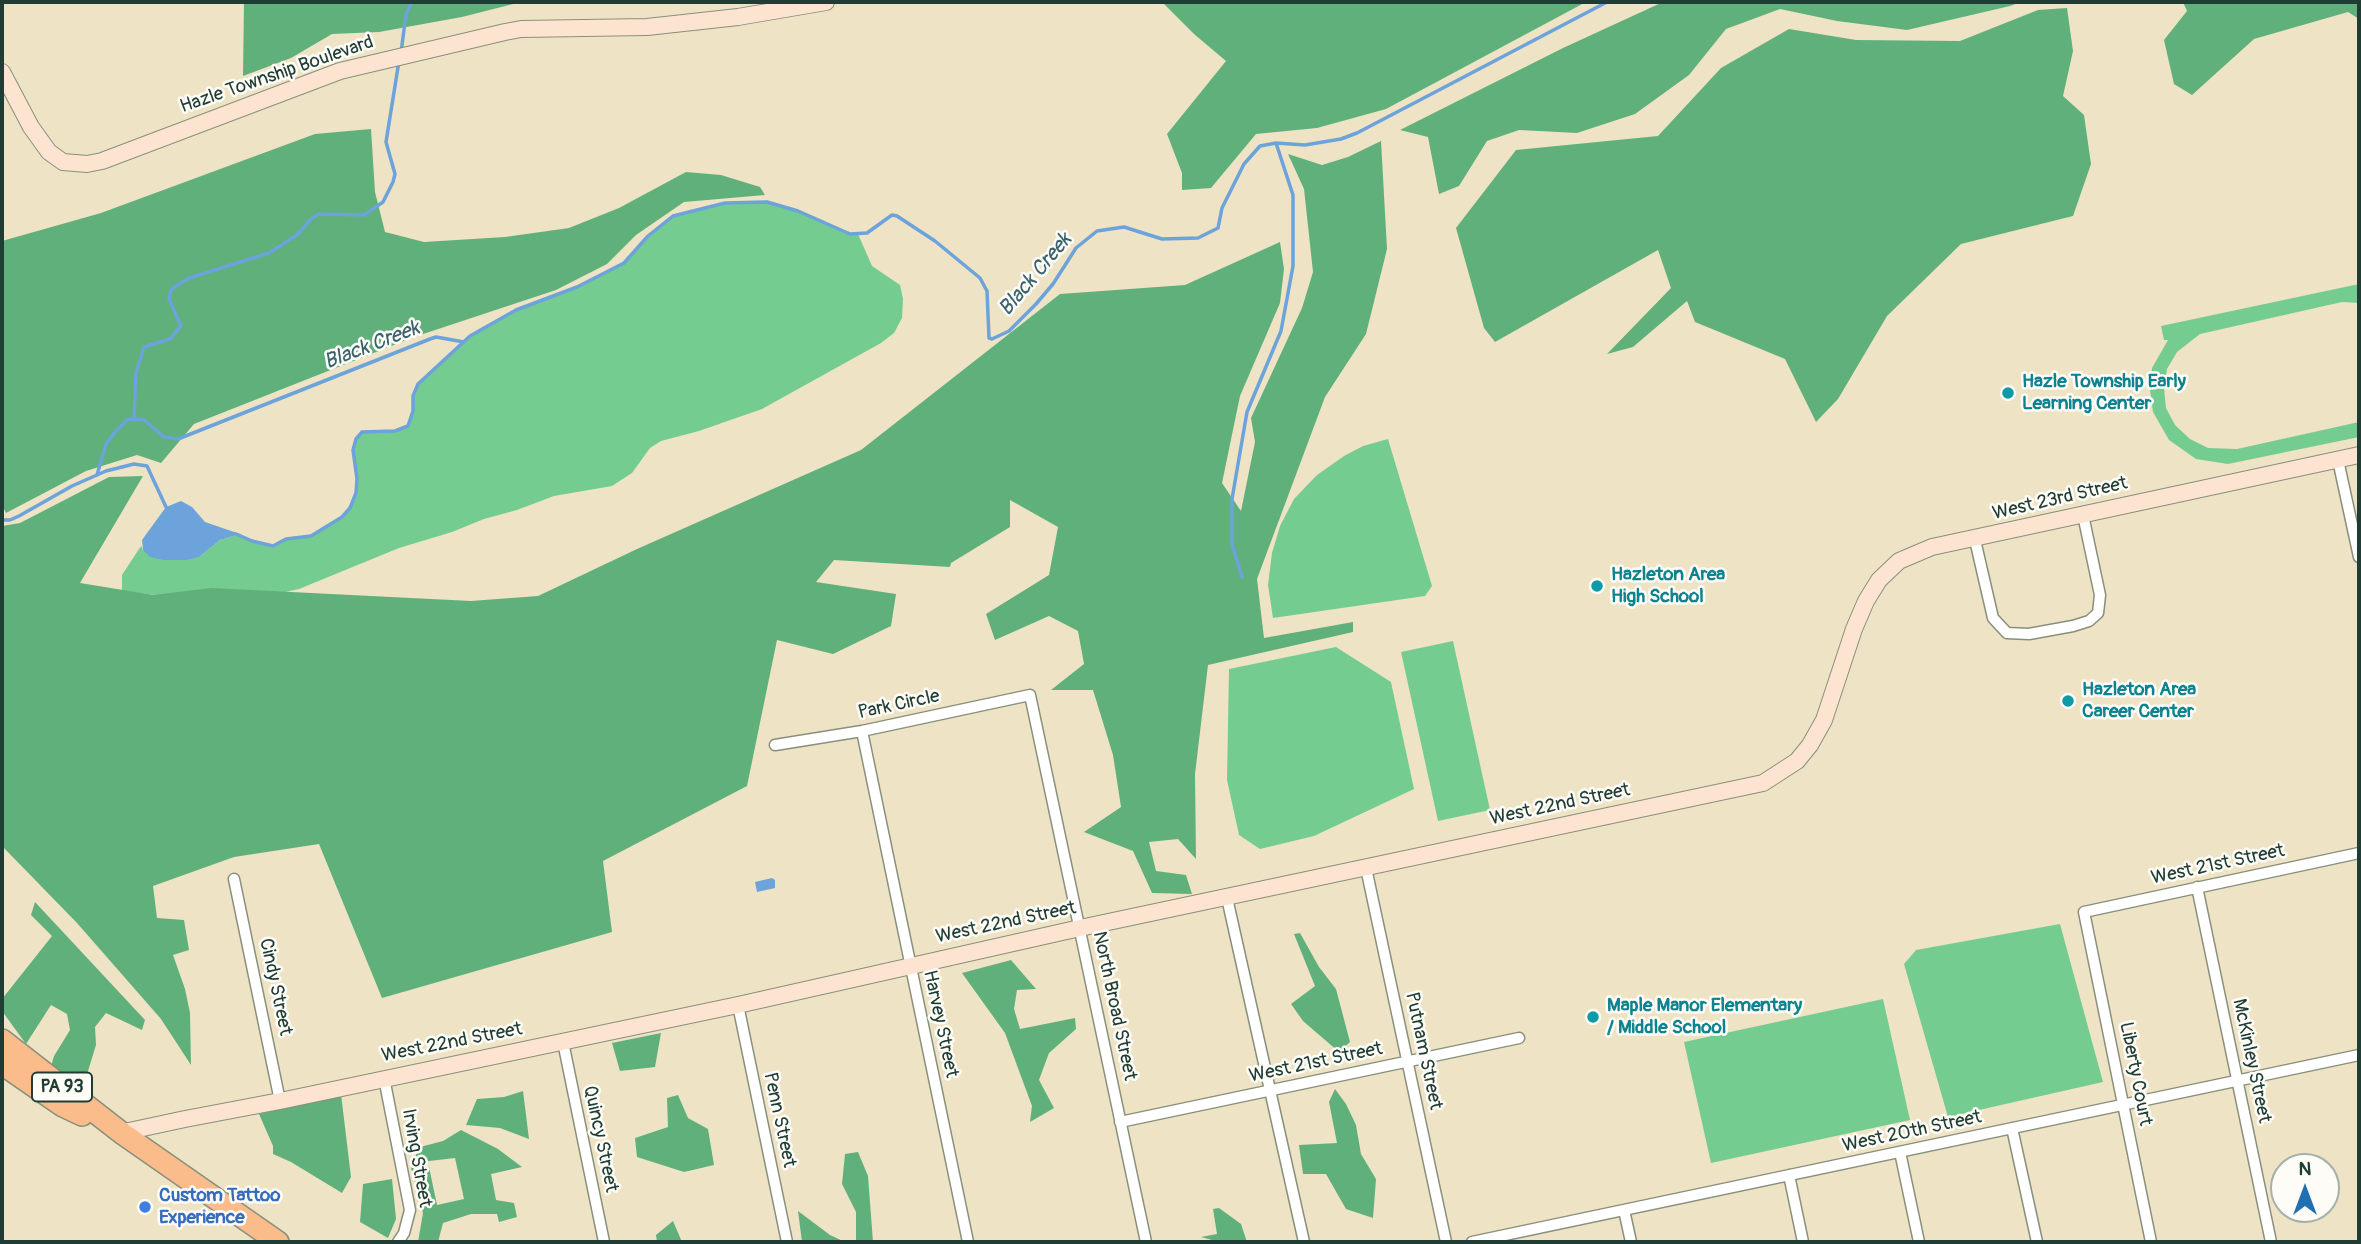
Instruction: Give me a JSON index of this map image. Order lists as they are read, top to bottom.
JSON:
{
  "streets": {
    "highway": ["PA 93"],
    "street": [
      "Hazle Township Boulevard",
      "West 23rd Street",
      "Park Circle",
      "West 22nd Street",
      "West 21st Street",
      "Cindy Street",
      "North Broad Street",
      "Harvey Street",
      "Putnam Street",
      "McKinley Street",
      "Liberty Court",
      "Penn Street",
      "West 20th Street",
      "Quincy Street",
      "Irving Street"
    ]
  },
  "crossings": [
    ["West 23rd Street", "West 22nd Street"],
    ["Park Circle", "North Broad Street"],
    ["Park Circle", "Harvey Street"],
    ["West 22nd Street", "Cindy Street"],
    ["West 22nd Street", "North Broad Street"],
    ["West 22nd Street", "Harvey Street"],
    ["West 22nd Street", "Putnam Street"],
    ["West 22nd Street", "PA 93"],
    ["West 22nd Street", "Penn Street"],
    ["West 22nd Street", "Quincy Street"],
    ["West 22nd Street", "Irving Street"],
    ["West 21st Street", "North Broad Street"],
    ["West 21st Street", "Putnam Street"],
    ["West 21st Street", "McKinley Street"],
    ["West 21st Street", "Liberty Court"],
    ["McKinley Street", "West 20th Street"],
    ["Liberty Court", "West 20th Street"]
  ],
  "water": ["Black Creek"],
  "places": [
    "Hazle Township Early Learning Center",
    "Hazleton Area High School",
    "Hazleton Area Career Center",
    "Maple Manor Elementary / Middle School",
    "Custom Tattoo Experience"
  ],
  "north": "top"
}
